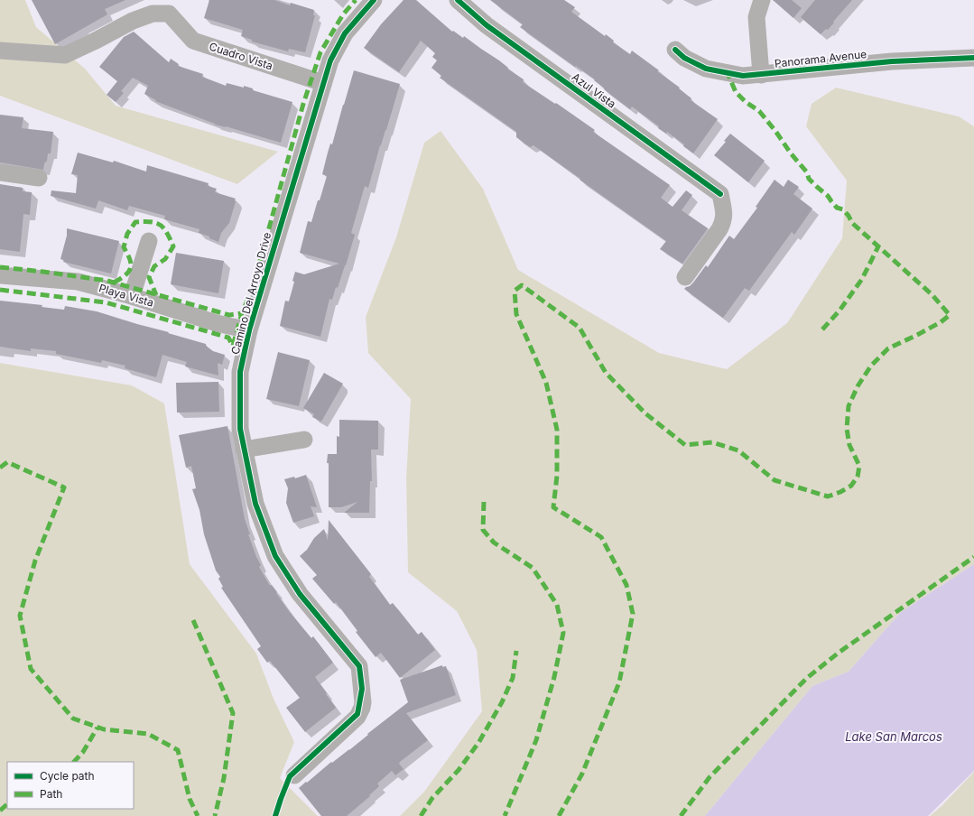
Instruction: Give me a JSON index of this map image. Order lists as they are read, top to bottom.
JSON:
{
  "streets": {
    "street": [
      "Cuadro Vista",
      "Panorama Avenue",
      "Azul Vista",
      "Camino Del Arroyo Drive",
      "Playa Vista"
    ]
  },
  "crossings": [
    ["Cuadro Vista", "Camino Del Arroyo Drive"],
    ["Camino Del Arroyo Drive", "Playa Vista"]
  ],
  "water": ["Lake San Marcos"],
  "legend": ["Cycle path", "Path"]
}
